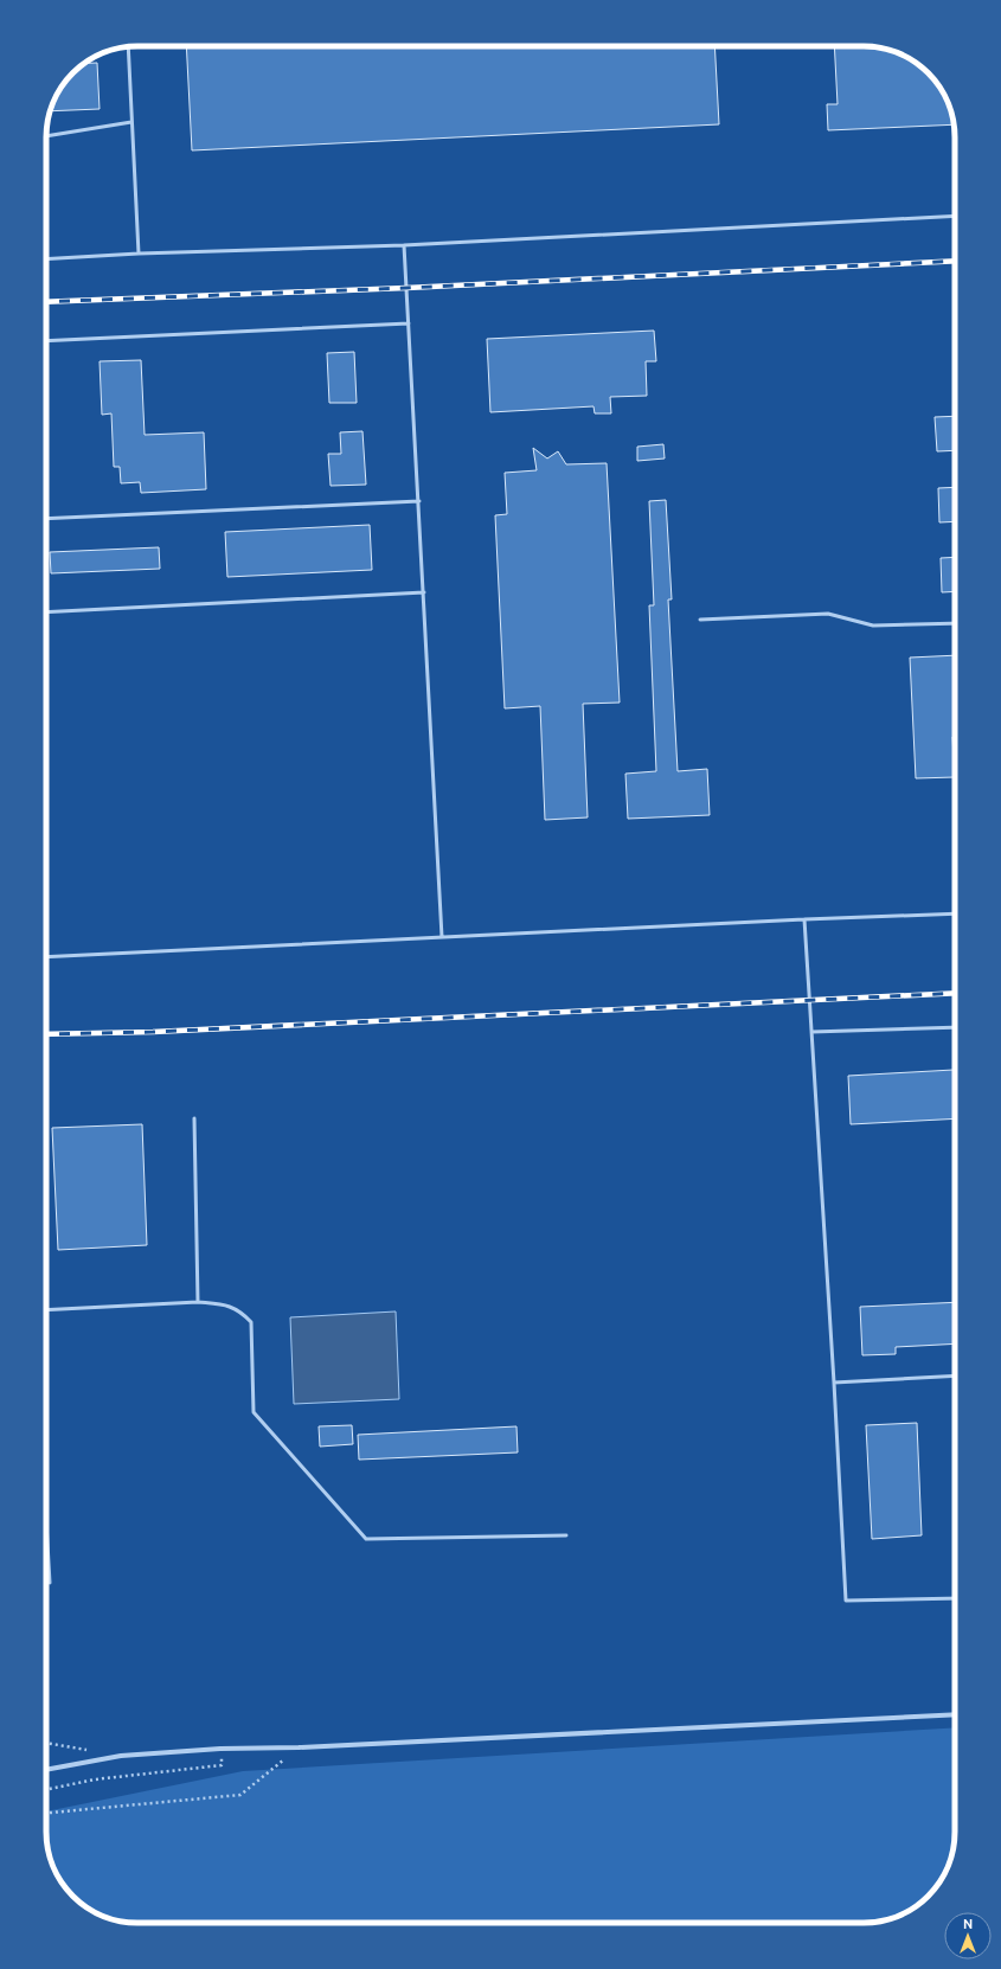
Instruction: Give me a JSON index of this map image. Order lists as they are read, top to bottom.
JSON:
{
  "north": "top"
}
